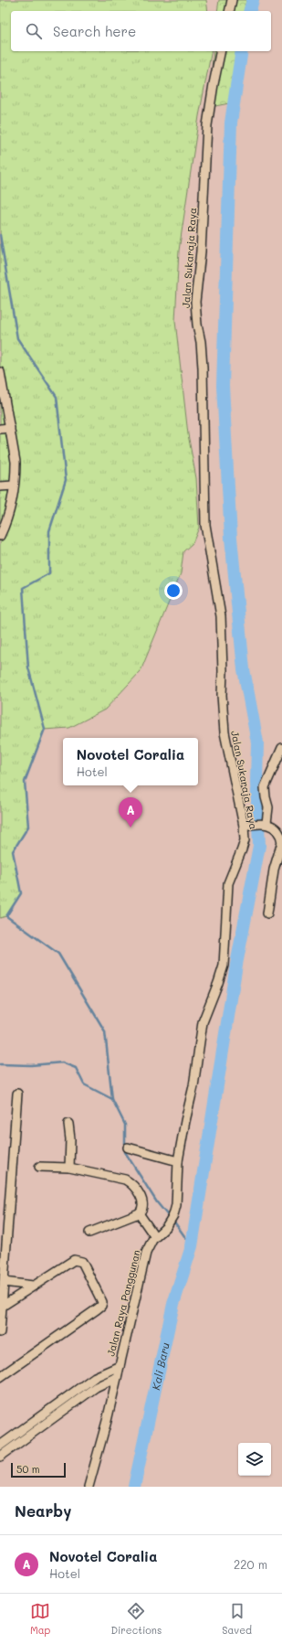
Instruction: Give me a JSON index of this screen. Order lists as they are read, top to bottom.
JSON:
{
  "streets": {
    "street": ["Jalan Sukaraja Raya", "Jalan Raya Panggunan"]
  },
  "crossings": [
    ["Jalan Sukaraja Raya", "Jalan Raya Panggunan"]
  ],
  "water": ["Kali Baru"],
  "scale_bar": "50 m",
  "page": {
    "search": "Search here",
    "popup": ["Novotel Coralia", "Hotel"],
    "pins": "A",
    "scale": "50 m",
    "heading": "Nearby",
    "list": [
      {
        "mark": "A",
        "name": "Novotel Coralia",
        "note": "Hotel",
        "value": "220 m"
      }
    ],
    "nav": ["Map", "Directions", "Saved"]
  }
}
